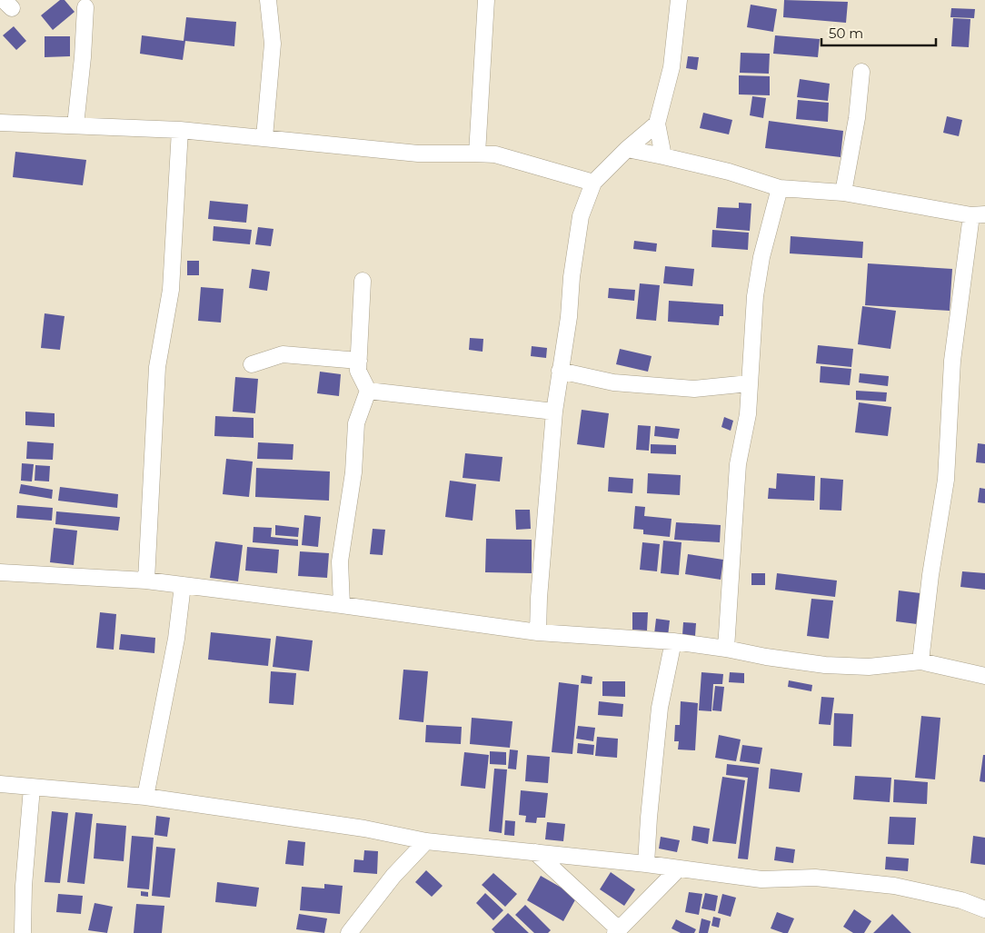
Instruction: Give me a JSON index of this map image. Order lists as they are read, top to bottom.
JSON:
{
  "scale_bar": "50 m"
}
